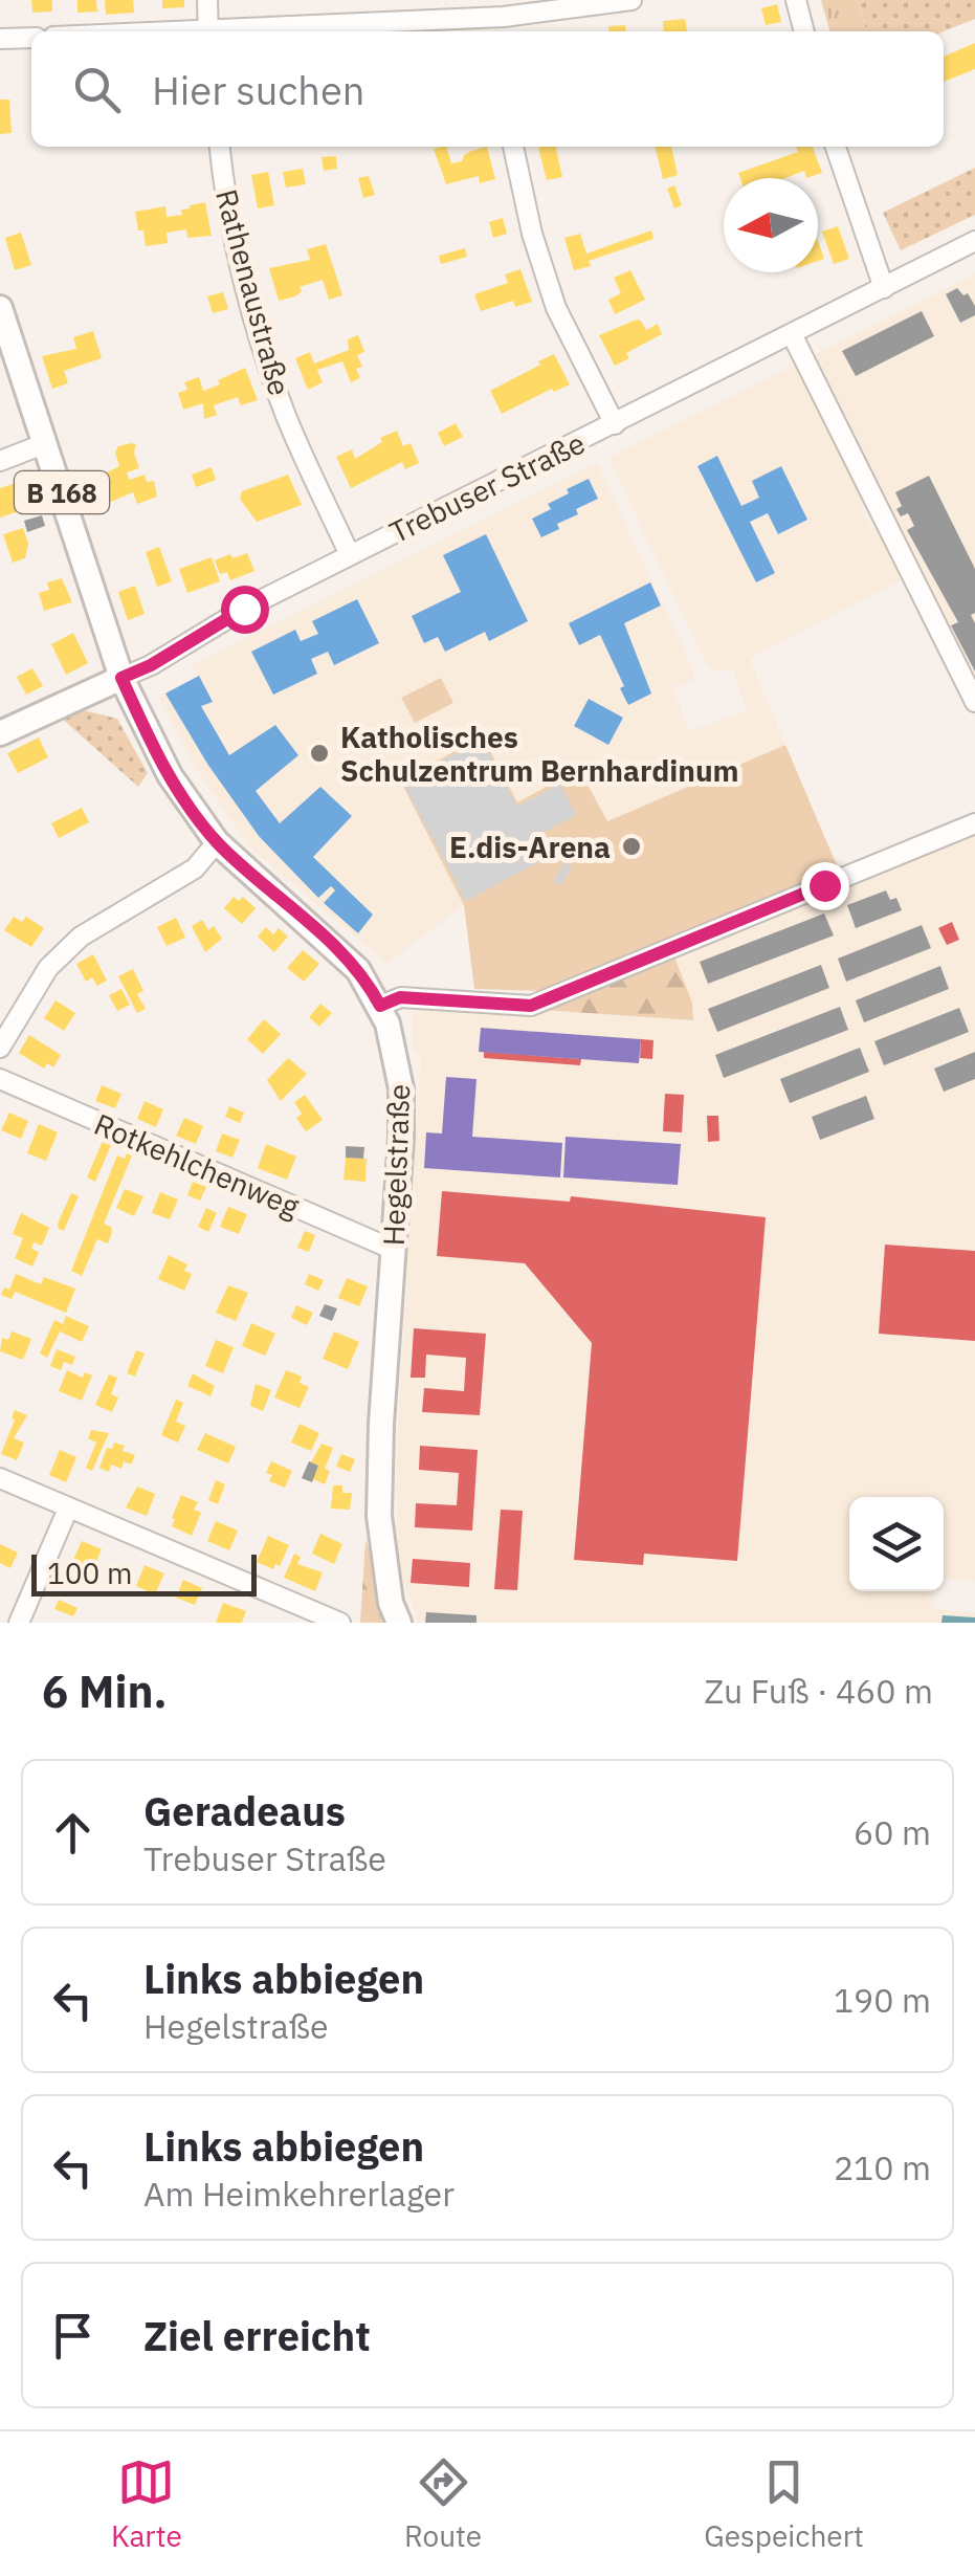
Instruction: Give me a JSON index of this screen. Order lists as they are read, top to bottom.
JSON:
{
  "streets": {
    "main road": ["Trebuser Straße", "B 168", "Hegelstraße"],
    "street": ["Rathenaustraße", "Rotkehlchenweg"]
  },
  "crossings": [
    ["Rathenaustraße", "Trebuser Straße"],
    ["Trebuser Straße", "B 168"],
    ["Trebuser Straße", "Hegelstraße"],
    ["B 168", "Hegelstraße"],
    ["Rotkehlchenweg", "Hegelstraße"]
  ],
  "places": ["Katholisches Schulzentrum Bernhardinum", "E.dis-Arena"],
  "scale_bar": "100 m",
  "north": "left",
  "page": {
    "search": "Hier suchen",
    "scale": "100 m",
    "heading": ["6 Min.", "Zu Fuß · 460 m"],
    "list": [
      ["Geradeaus", "Trebuser Straße", "60 m"],
      ["Links abbiegen", "Hegelstraße", "190 m"],
      ["Links abbiegen", "Am Heimkehrerlager", "210 m"],
      "Ziel erreicht"
    ],
    "nav": ["Karte", "Route", "Gespeichert"]
  }
}
